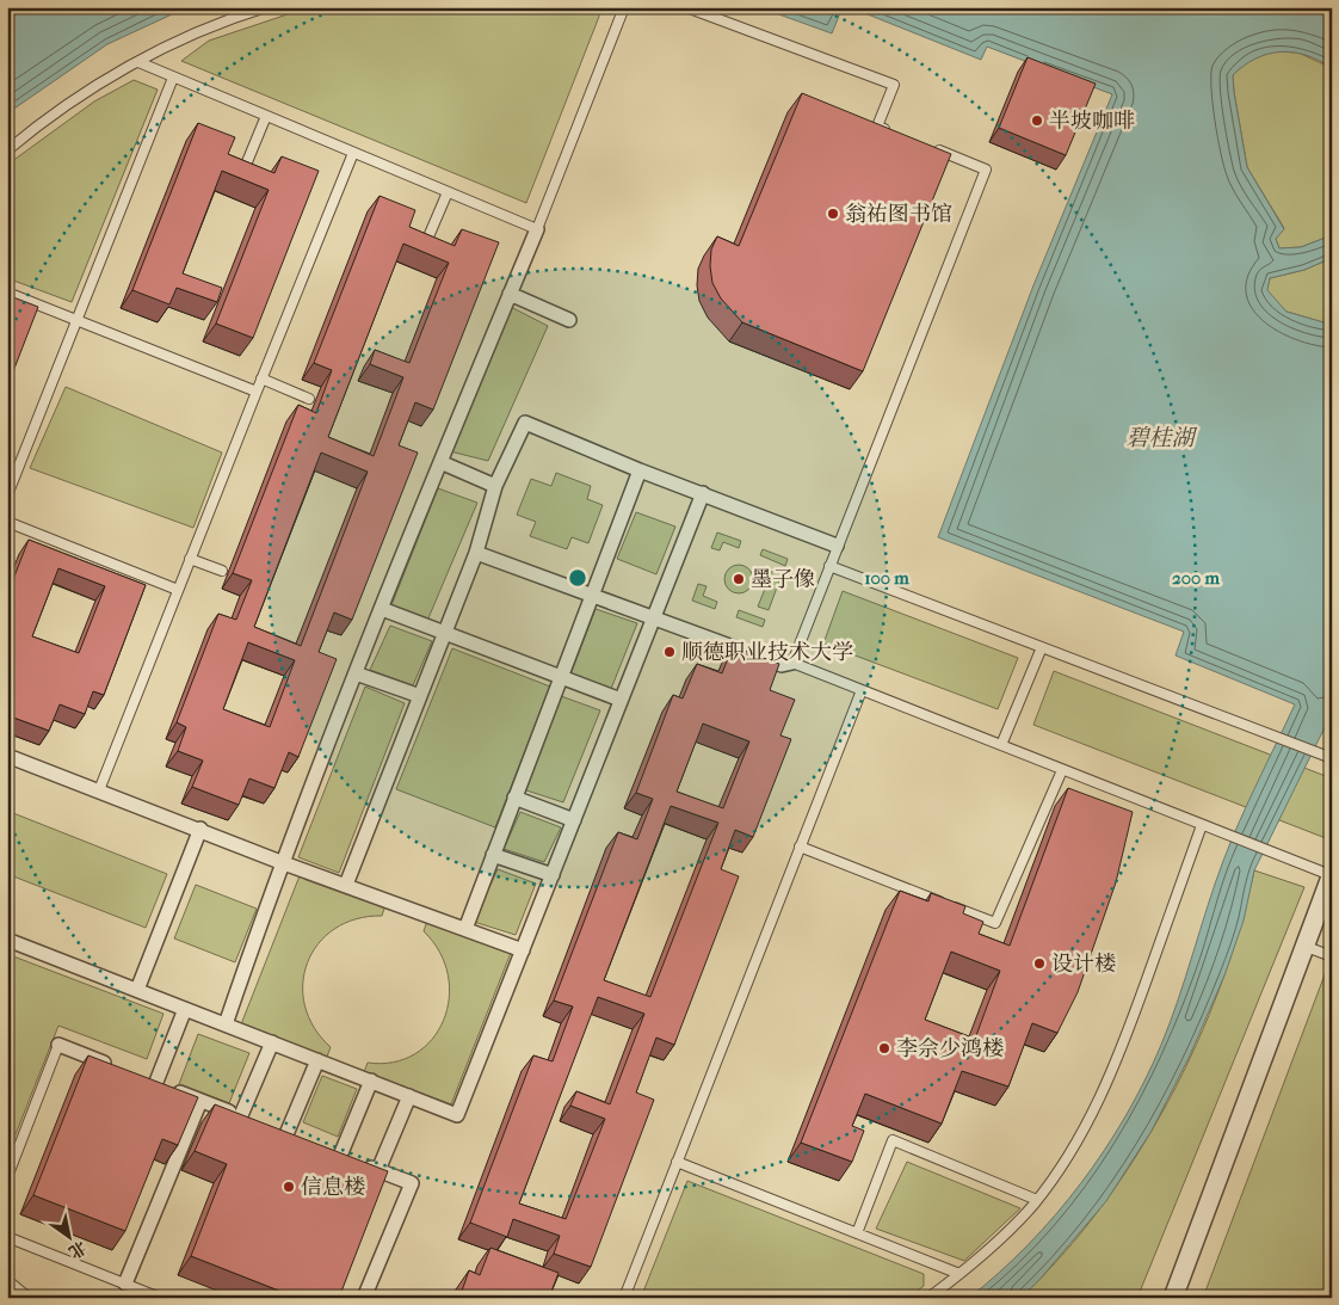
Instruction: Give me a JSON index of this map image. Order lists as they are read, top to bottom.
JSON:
{
  "water": ["碧桂湖"],
  "places": [
    "半坡咖啡",
    "翁祐图书馆",
    "墨子像",
    "顺德职业技术大学",
    "设计楼",
    "李佘少鸿楼",
    "信息楼"
  ],
  "north": "bottom right",
  "rings": ["100 m", "200 m"]
}
